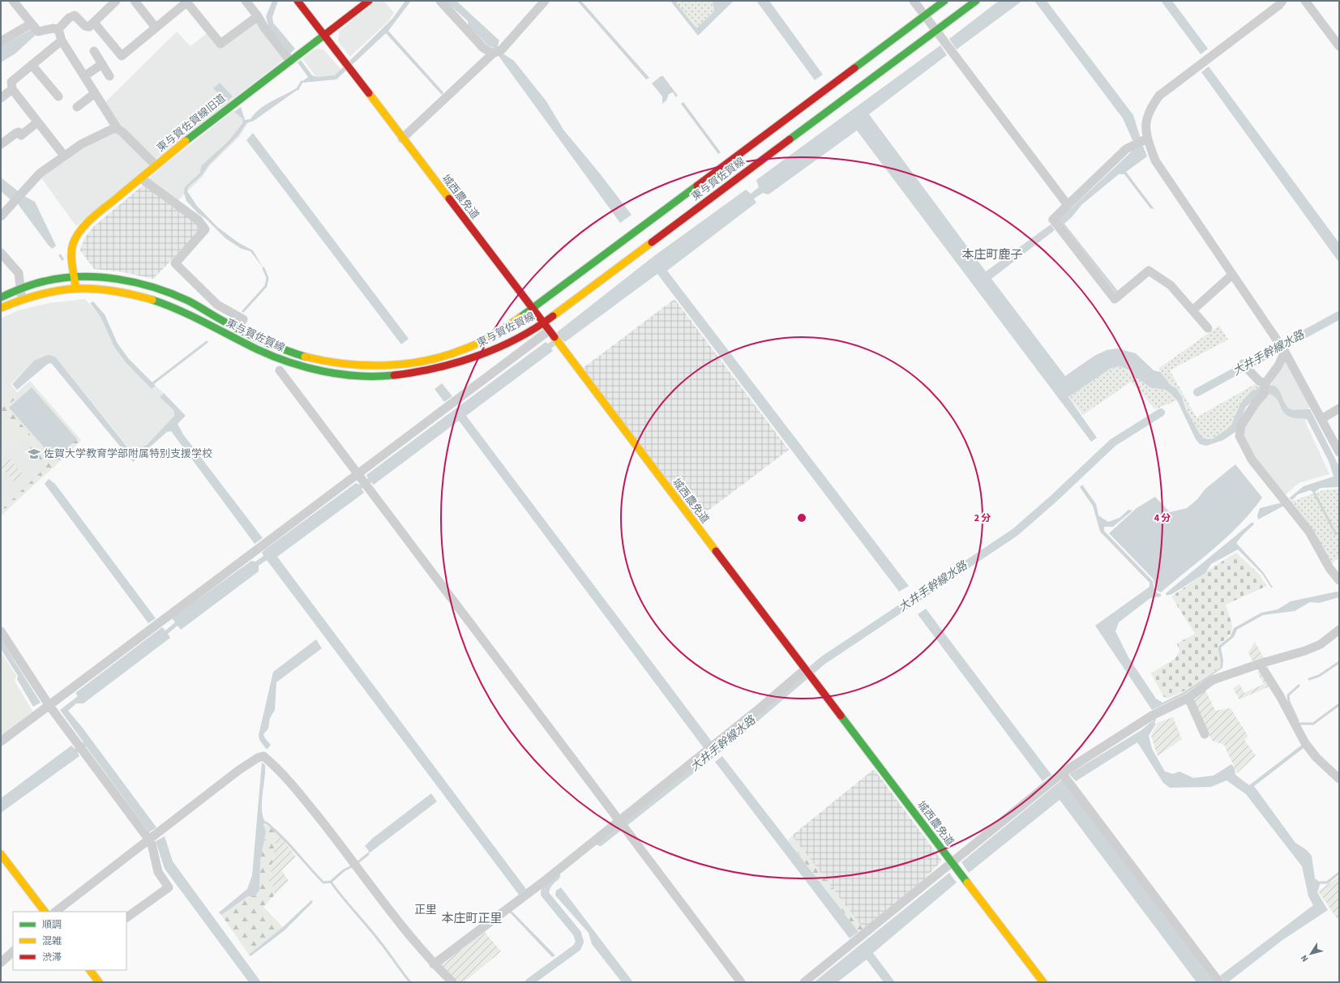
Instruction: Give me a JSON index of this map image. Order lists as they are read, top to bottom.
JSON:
{
  "streets": {
    "main road": ["東与賀佐賀線旧道", "東与賀佐賀線", "城西農免道"]
  },
  "crossings": [
    ["東与賀佐賀線旧道", "東与賀佐賀線"],
    ["東与賀佐賀線旧道", "城西農免道"],
    ["東与賀佐賀線", "城西農免道"]
  ],
  "districts": ["本庄町鹿子", "正里", "本庄町正里"],
  "water": ["大井手幹線水路"],
  "places": {
    "school or university": ["佐賀大学教育学部附属特別支援学校"]
  },
  "legend": ["順調", "混雑", "渋滞"],
  "north": "bottom left",
  "rings": ["2 分", "4 分"]
}
